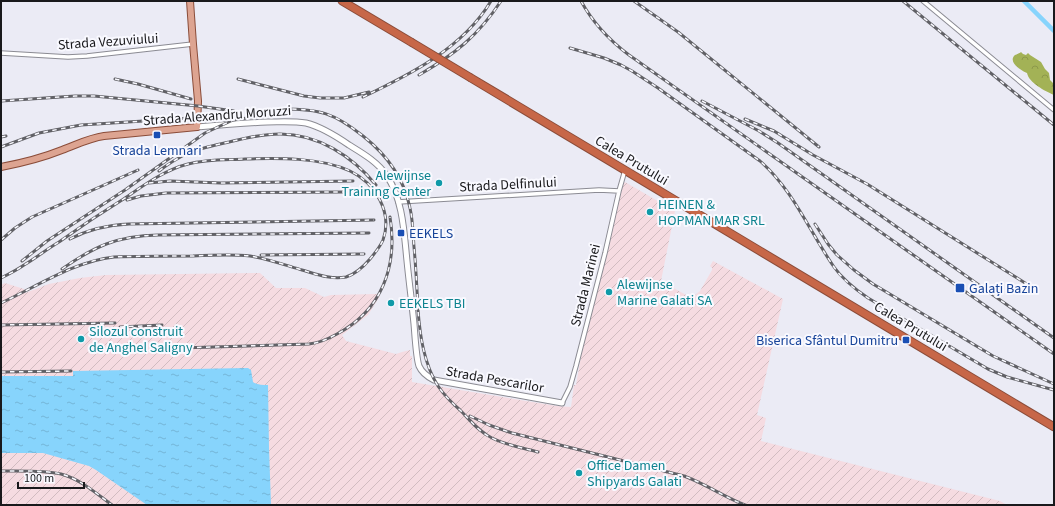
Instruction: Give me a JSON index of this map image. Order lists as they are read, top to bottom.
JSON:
{
  "streets": {
    "highway": ["Calea Prutului"],
    "main road": ["Strada Alexandru Moruzzi"],
    "street": [
      "Strada Vezuviului",
      "Strada Delfinului",
      "Strada Marinei",
      "Strada Pescarilor"
    ]
  },
  "crossings": [
    ["Strada Alexandru Moruzzi", "Strada Delfinului"],
    ["Strada Alexandru Moruzzi", "Strada Pescarilor"],
    ["Calea Prutului", "Strada Marinei"],
    ["Strada Delfinului", "Strada Marinei"],
    ["Strada Marinei", "Strada Pescarilor"]
  ],
  "places": {
    "transit": [
      "Strada Lemnari",
      "EEKELS",
      "Galați Bazin",
      "Biserica Sfântul Dumitru"
    ],
    "other": [
      "Alewijnse Training Center",
      "HEINEN & HOPMAN MAR SRL",
      "Alewijnse Marine Galati SA",
      "EEKELS TBI",
      "Silozul construit de Anghel Saligny",
      "Office Damen Shipyards Galati"
    ]
  },
  "scale_bar": "100 m"
}
